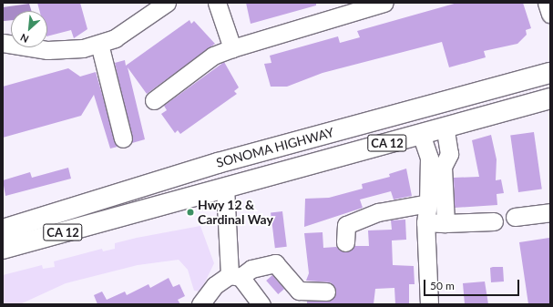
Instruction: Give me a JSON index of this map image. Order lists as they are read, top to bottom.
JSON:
{
  "streets": {
    "main road": ["CA 12", "SONOMA HIGHWAY"]
  },
  "places": ["Hwy 12 & Cardinal Way"],
  "scale_bar": "50 m",
  "north": "bottom left"
}
